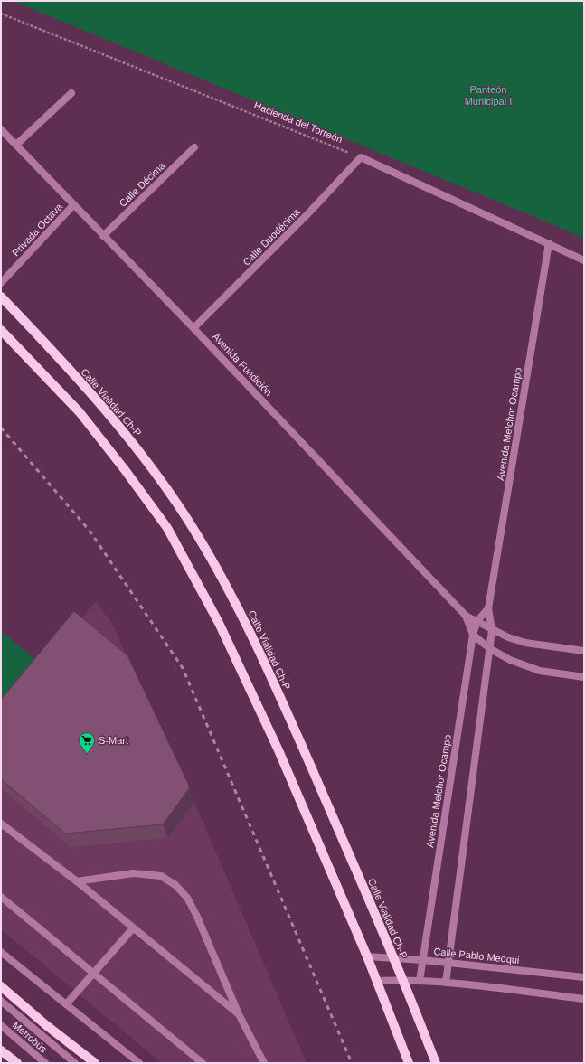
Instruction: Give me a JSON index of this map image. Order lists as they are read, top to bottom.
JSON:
{
  "streets": {
    "main road": ["Calle Vialidad Ch-P"],
    "street": [
      "Calle Décima",
      "Privada Octava",
      "Calle Duodécima",
      "Avenida Fundición",
      "Avenida Melchor Ocampo",
      "Calle Pablo Meoqui",
      "Metrobús"
    ],
    "path": ["Hacienda del Torreón"]
  },
  "crossings": [
    ["Hacienda del Torreón", "Calle Duodécima"],
    ["Calle Décima", "Avenida Fundición"],
    ["Privada Octava", "Avenida Fundición"],
    ["Calle Duodécima", "Avenida Fundición"],
    ["Avenida Fundición", "Avenida Melchor Ocampo"],
    ["Calle Vialidad Ch-P", "Calle Pablo Meoqui"],
    ["Avenida Melchor Ocampo", "Calle Pablo Meoqui"]
  ],
  "parks": ["Panteón Municipal I"],
  "places": {
    "supermarket": ["S-Mart"]
  }
}
